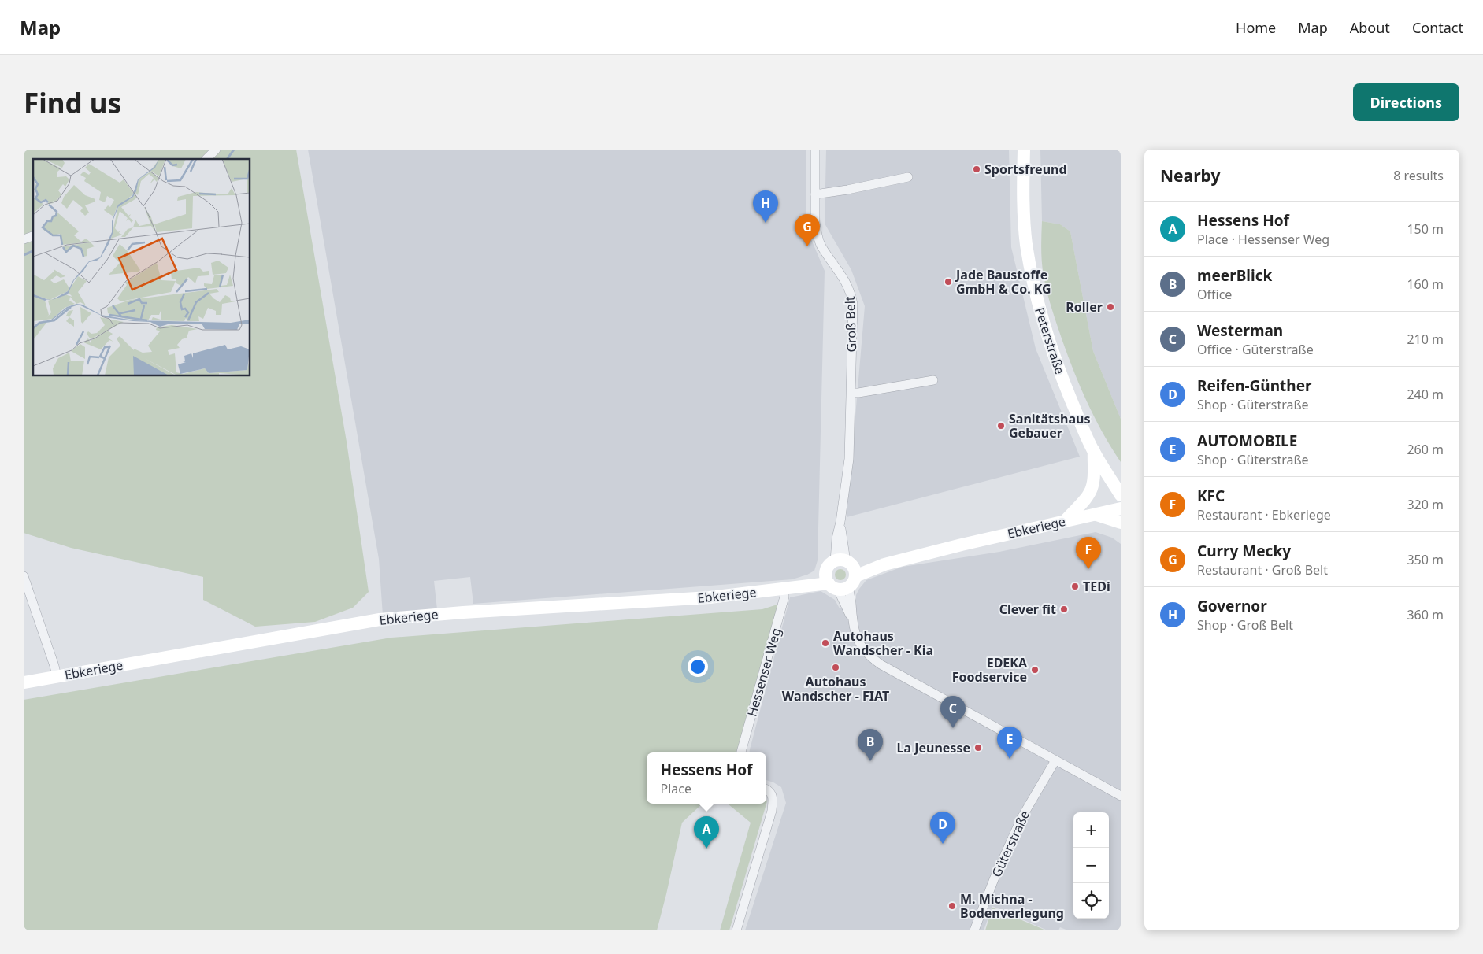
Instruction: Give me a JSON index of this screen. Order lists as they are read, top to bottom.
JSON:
{
  "streets": {
    "street": [
      "Groß Belt",
      "Peterstraße",
      "Ebkeriege",
      "Hessenser Weg",
      "Güterstraße"
    ]
  },
  "crossings": [
    ["Groß Belt", "Ebkeriege"],
    ["Ebkeriege", "Hessenser Weg"]
  ],
  "places": [
    "Sportsfreund",
    "Jade Baustoffe GmbH & Co. KG",
    "Roller",
    "Sanitätshaus Gebauer",
    "TEDi",
    "Clever fit",
    "Autohaus Wandscher - Kia",
    "Autohaus Wandscher - FIAT",
    "EDEKA Foodservice",
    "La Jeunesse",
    "M. Michna - Bodenverlegung"
  ],
  "page": {
    "header": "Map",
    "nav": [
      "Home",
      "Map",
      "About",
      "Contact"
    ],
    "buttons": "Directions",
    "title": "Find us",
    "heading": ["Nearby", "8 results"],
    "pins": [
      "H",
      "G",
      "F",
      "C",
      "E",
      "B",
      "D",
      "A"
    ],
    "list": [
      {
        "mark": "A",
        "name": "Hessens Hof",
        "note": "Place · Hessenser Weg",
        "value": "150 m"
      },
      {
        "mark": "B",
        "name": "meerBlick",
        "note": "Office",
        "value": "160 m"
      },
      {
        "mark": "C",
        "name": "Westerman",
        "note": "Office · Güterstraße",
        "value": "210 m"
      },
      {
        "mark": "D",
        "name": "Reifen-Günther",
        "note": "Shop · Güterstraße",
        "value": "240 m"
      },
      {
        "mark": "E",
        "name": "AUTOMOBILE",
        "note": "Shop · Güterstraße",
        "value": "260 m"
      },
      {
        "mark": "F",
        "name": "KFC",
        "note": "Restaurant · Ebkeriege",
        "value": "320 m"
      },
      {
        "mark": "G",
        "name": "Curry Mecky",
        "note": "Restaurant · Groß Belt",
        "value": "350 m"
      },
      {
        "mark": "H",
        "name": "Governor",
        "note": "Shop · Groß Belt",
        "value": "360 m"
      }
    ],
    "popup": ["Hessens Hof", "Place"],
    "map_buttons": ["+", "−"]
  }
}
